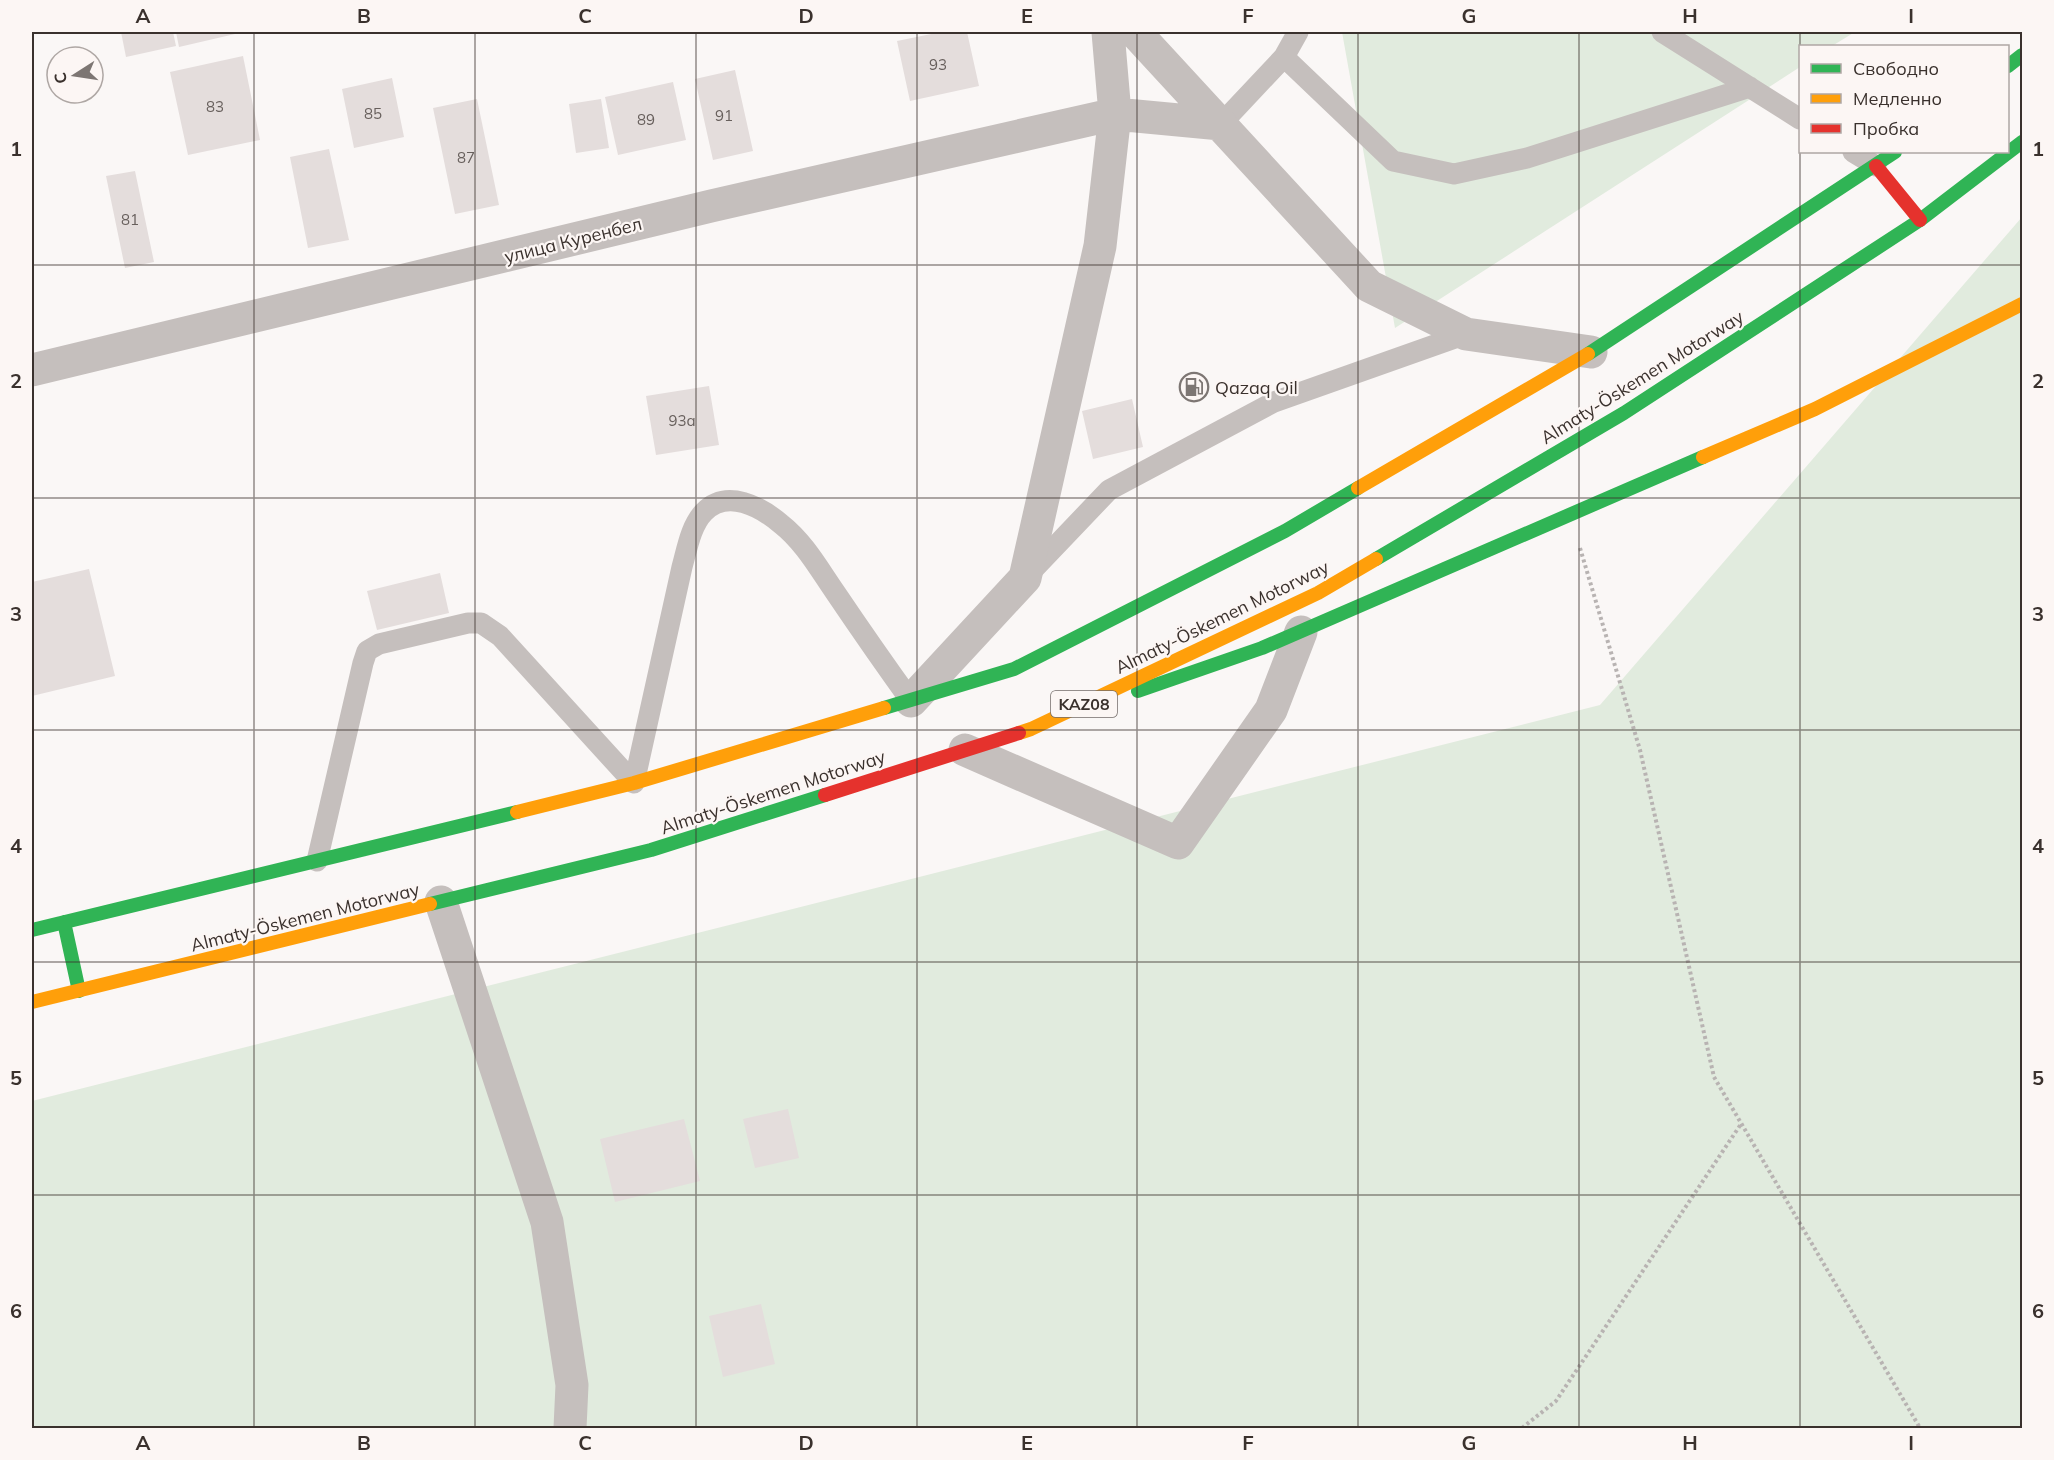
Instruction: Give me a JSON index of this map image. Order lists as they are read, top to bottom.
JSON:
{
  "streets": {
    "main road": ["Almaty-Öskemen Motorway", "KAZ08"],
    "street": ["улица Куренбел"]
  },
  "places": {
    "fuel station": ["Qazaq Oil"]
  },
  "house_numbers": [
    "93",
    "83",
    "85",
    "91",
    "89",
    "87",
    "81",
    "93а"
  ],
  "legend": ["Свободно", "Медленно", "Пробка"],
  "north": "left",
  "grid": {
    "columns": [
      "A",
      "B",
      "C",
      "D",
      "E",
      "F",
      "G",
      "H",
      "I"
    ],
    "rows": [
      "1",
      "2",
      "3",
      "4",
      "5",
      "6"
    ]
  }
}
